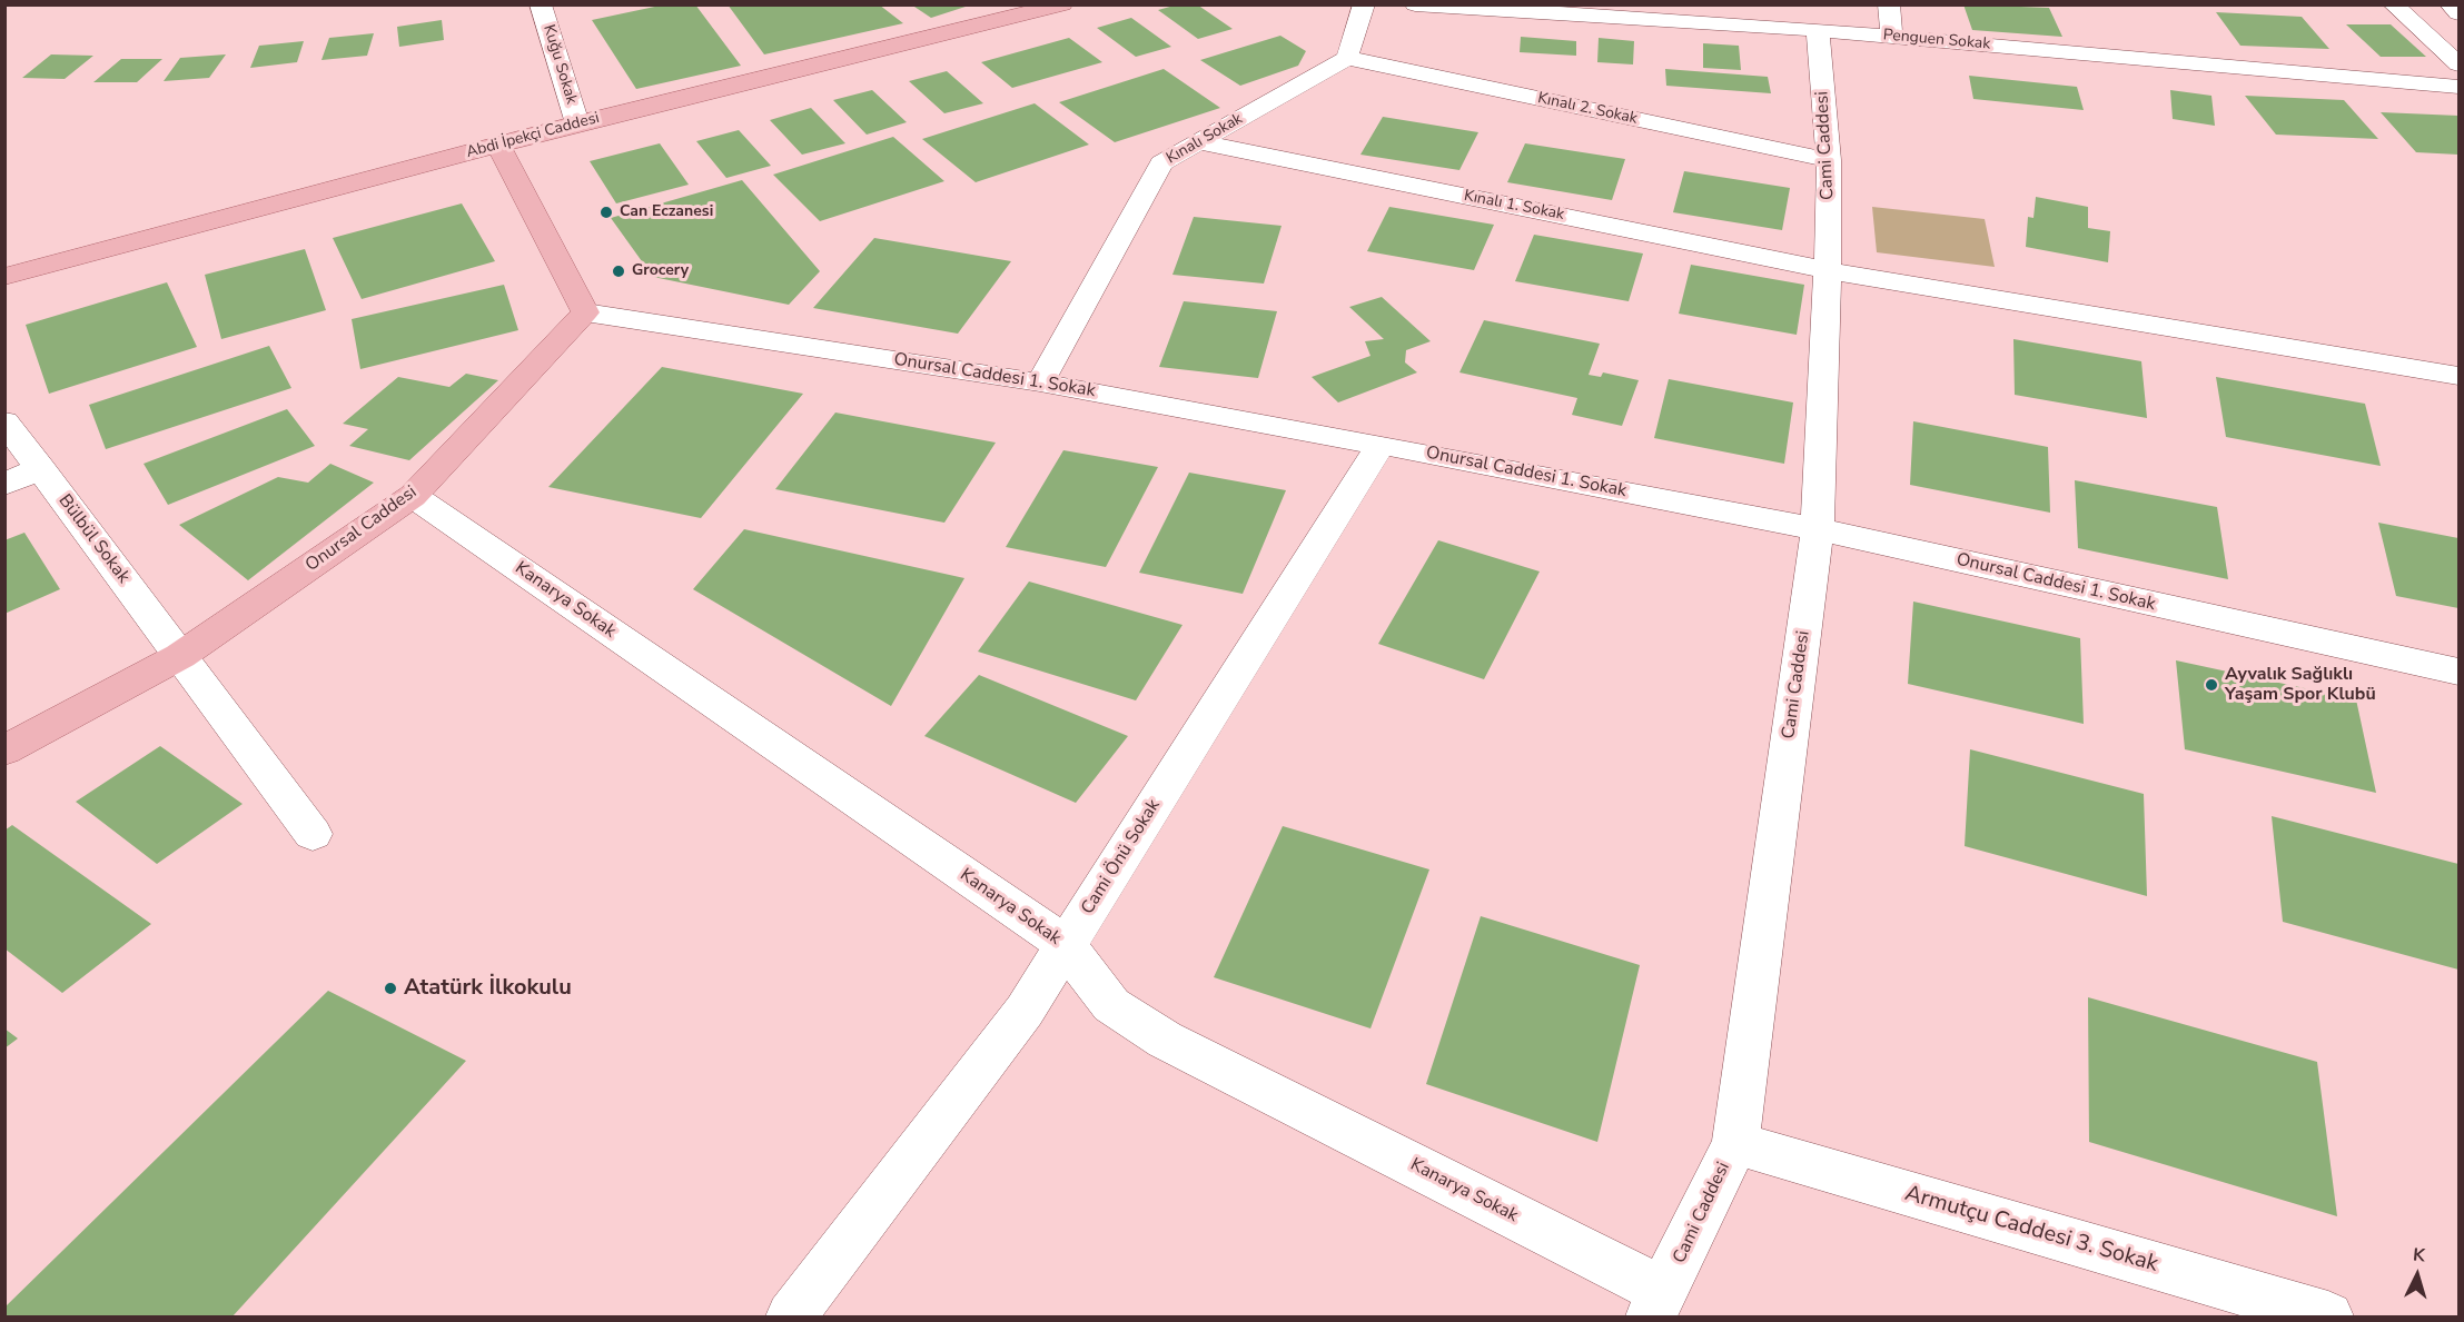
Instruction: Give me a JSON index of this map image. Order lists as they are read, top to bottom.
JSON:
{
  "streets": {
    "main road": ["Abdi İpekçi Caddesi", "Onursal Caddesi"],
    "street": [
      "Penguen Sokak",
      "Kuğu Sokak",
      "Kınalı 2. Sokak",
      "Kınalı Sokak",
      "Cami Caddesi",
      "Kınalı 1. Sokak",
      "Onursal Caddesi 1. Sokak",
      "Bülbül Sokak",
      "Kanarya Sokak",
      "Cami Önü Sokak",
      "Armutçu Caddesi 3. Sokak"
    ]
  },
  "crossings": [
    ["Penguen Sokak", "Cami Caddesi"],
    ["Kuğu Sokak", "Abdi İpekçi Caddesi"],
    ["Kınalı 2. Sokak", "Kınalı Sokak"],
    ["Kınalı 2. Sokak", "Cami Caddesi"],
    ["Kınalı Sokak", "Kınalı 1. Sokak"],
    ["Kınalı Sokak", "Onursal Caddesi 1. Sokak"],
    ["Cami Caddesi", "Kınalı 1. Sokak"],
    ["Cami Caddesi", "Onursal Caddesi 1. Sokak"],
    ["Cami Caddesi", "Kanarya Sokak"],
    ["Cami Caddesi", "Armutçu Caddesi 3. Sokak"],
    ["Onursal Caddesi 1. Sokak", "Onursal Caddesi"],
    ["Onursal Caddesi 1. Sokak", "Cami Önü Sokak"],
    ["Onursal Caddesi", "Bülbül Sokak"],
    ["Onursal Caddesi", "Kanarya Sokak"],
    ["Kanarya Sokak", "Cami Önü Sokak"]
  ],
  "places": [
    "Can Eczanesi",
    "Grocery",
    "Ayvalık Sağlıklı Yaşam Spor Klubü",
    "Atatürk İlkokulu"
  ],
  "north": "top"
}
